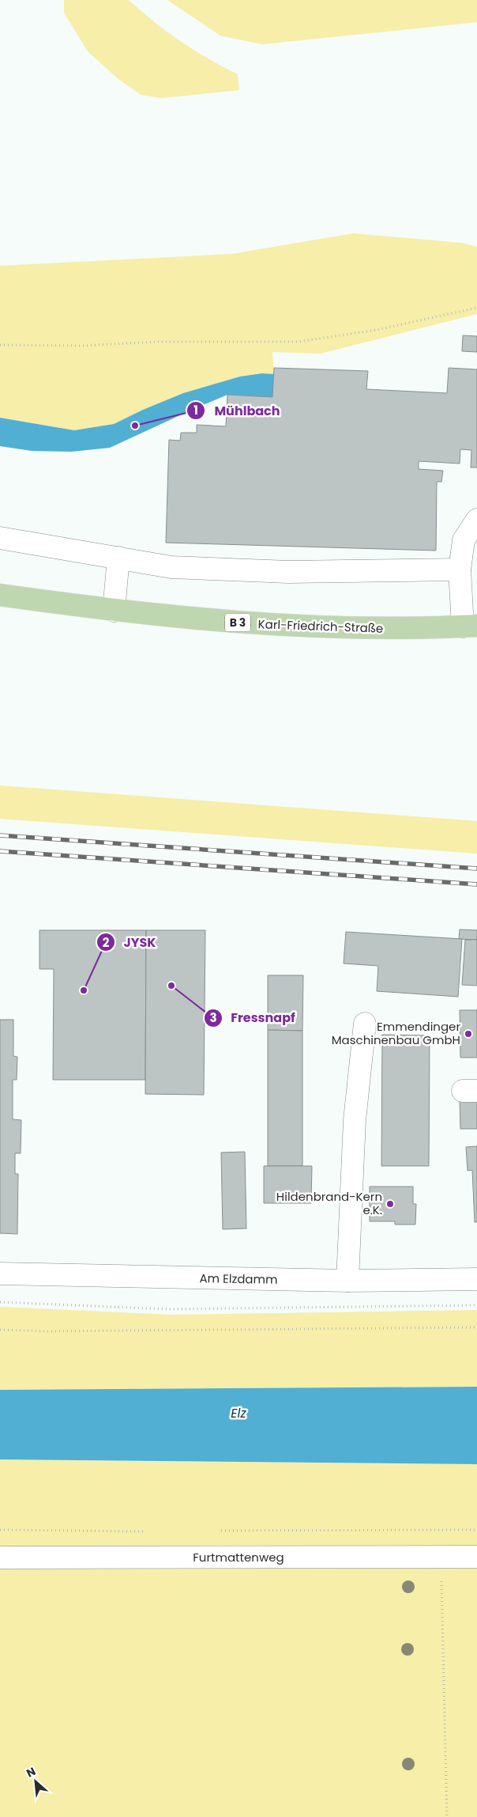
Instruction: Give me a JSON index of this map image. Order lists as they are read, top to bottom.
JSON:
{
  "streets": {
    "main road": ["B 3", "Karl-Friedrich-Straße"],
    "street": ["Am Elzdamm", "Furtmattenweg"]
  },
  "water": ["Elz"],
  "places": [
    "Mühlbach",
    "Fressnapf",
    "JYSK",
    "Emmendinger Maschinenbau GmbH",
    "Hildenbrand-Kern e.K."
  ],
  "north": "top left"
}
